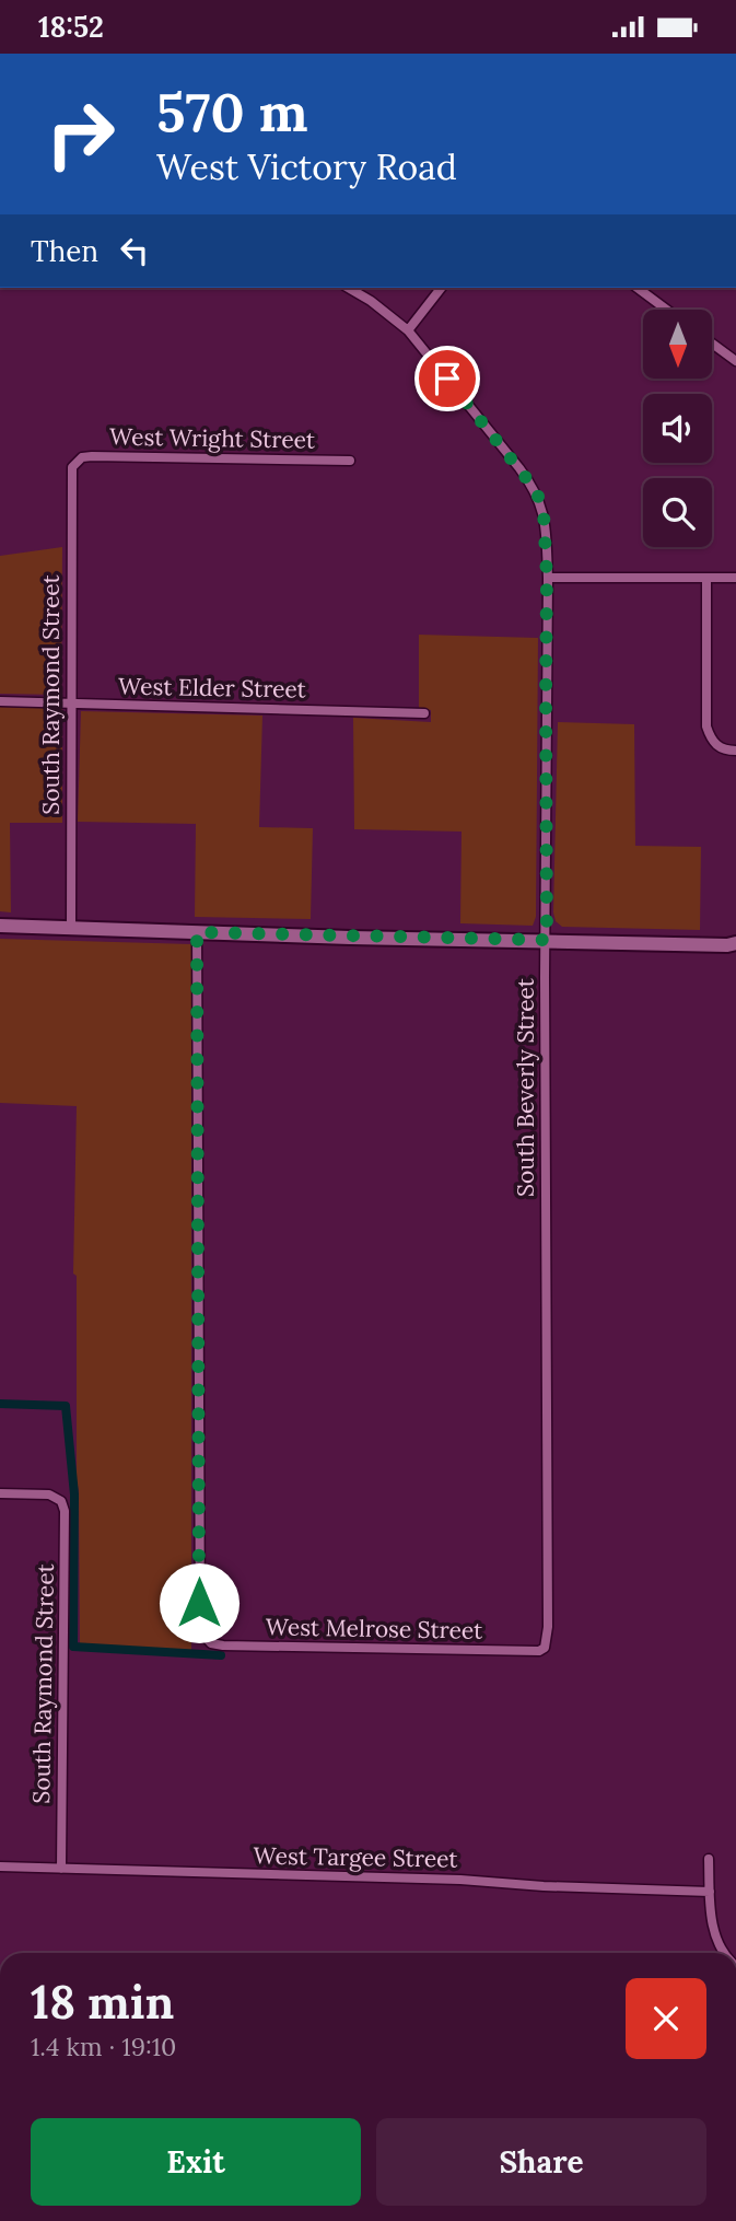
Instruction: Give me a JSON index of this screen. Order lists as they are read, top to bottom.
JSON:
{
  "streets": {
    "street": [
      "West Wright Street",
      "West Elder Street",
      "South Raymond Street",
      "South Beverly Street",
      "West Melrose Street",
      "West Targee Street"
    ]
  },
  "crossings": [
    ["West Wright Street", "South Raymond Street"],
    ["West Elder Street", "South Raymond Street"],
    ["South Raymond Street", "West Targee Street"],
    ["South Beverly Street", "West Melrose Street"]
  ],
  "north": "bottom",
  "page": {
    "status": "18:52",
    "turn": ["570 m", "West Victory Road"],
    "then": "Then",
    "heading": ["18 min", "1.4 km · 19:10"],
    "buttons": ["Exit", "Share"]
  }
}
